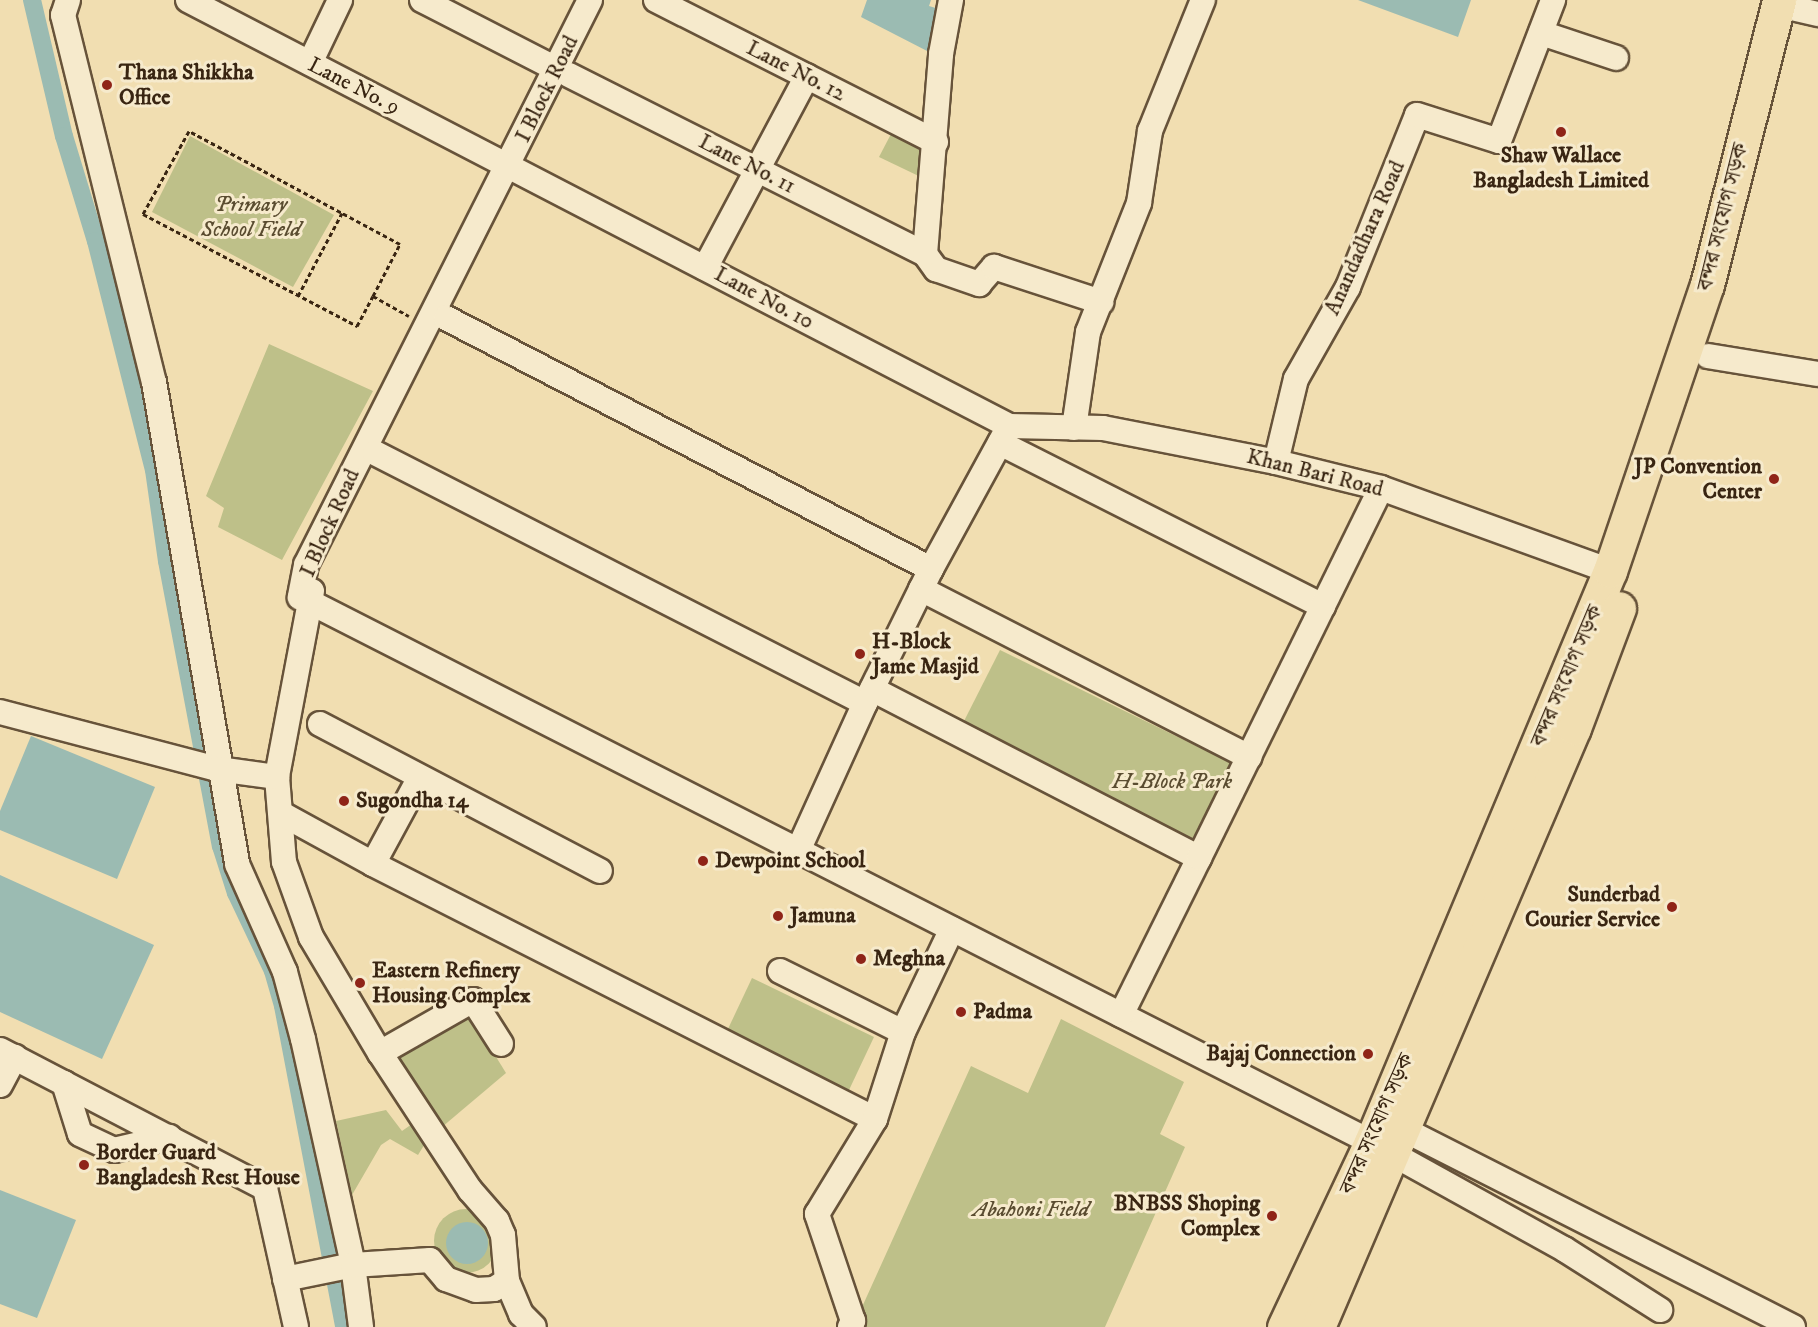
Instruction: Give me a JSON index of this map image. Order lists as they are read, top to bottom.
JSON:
{
  "streets": {
    "highway": ["বন্দর সংযোগ সড়ক"],
    "street": [
      "Lane No. 12",
      "Lane No. 9",
      "I Block Road",
      "Lane No. 11",
      "Anandadhara Road",
      "Lane No. 10",
      "Khan Bari Road"
    ]
  },
  "crossings": [
    ["Lane No. 9", "I Block Road"],
    ["Lane No. 9", "Lane No. 10"],
    ["I Block Road", "Lane No. 11"],
    ["I Block Road", "Lane No. 10"],
    ["বন্দর সংযোগ সড়ক", "Khan Bari Road"],
    ["Anandadhara Road", "Khan Bari Road"],
    ["Lane No. 10", "Khan Bari Road"]
  ],
  "parks": ["Primary School Field", "H-Block Park", "Abahoni Field"],
  "places": [
    "Thana Shikkha Office",
    "Shaw Wallace Bangladesh Limited",
    "JP Convention Center",
    "H-Block Jame Masjid",
    "Sugondha 14",
    "Dewpoint School",
    "Sunderbad Courier Service",
    "Jamuna",
    "Meghna",
    "Eastern Refinery Housing Complex",
    "Padma",
    "Bajaj Connection",
    "Border Guard Bangladesh Rest House",
    "BNBSS Shoping Complex"
  ]
}
